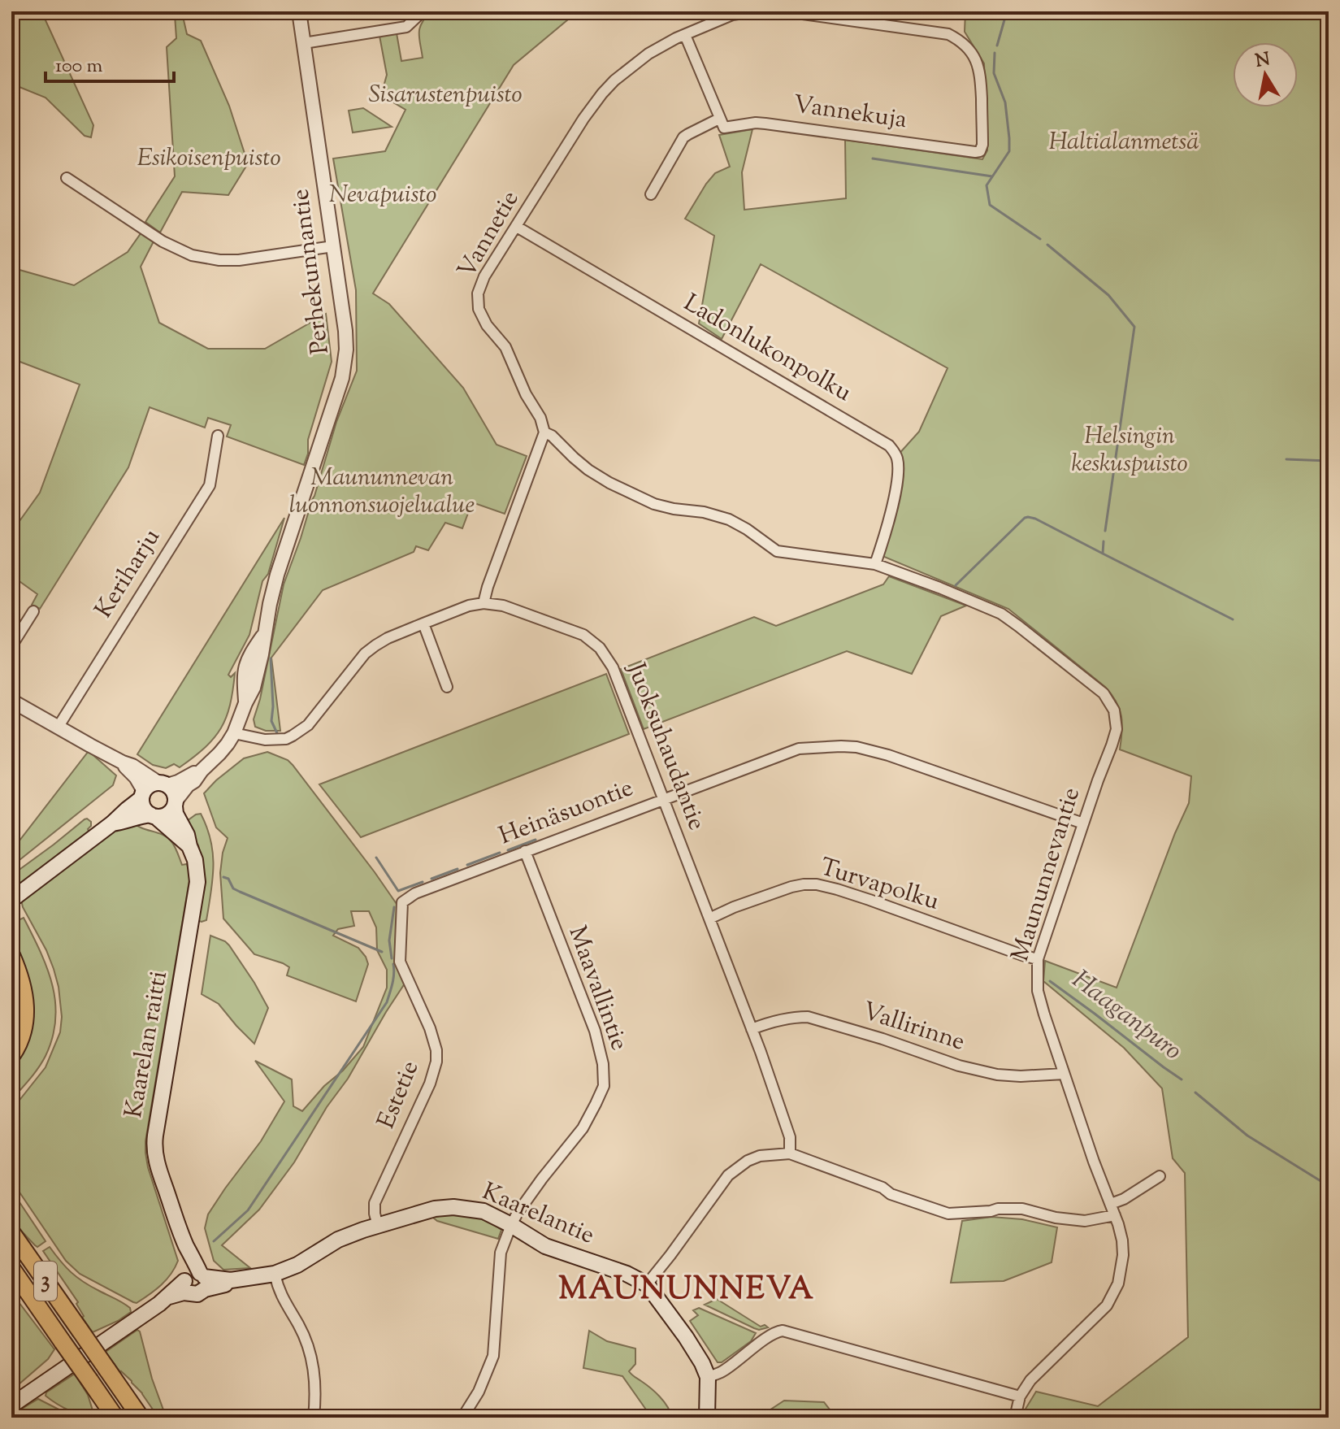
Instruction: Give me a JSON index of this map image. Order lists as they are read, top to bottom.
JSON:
{
  "streets": {
    "highway": ["3"],
    "main road": ["Kaarelan raitti", "Kaarelantie"],
    "street": [
      "Vannekuja",
      "Vannetie",
      "Perhekunnantie",
      "Ladonlukonpolku",
      "Keriharju",
      "Juoksuhaudantie",
      "Heinäsuontie",
      "Maununnevantie",
      "Turvapolku",
      "Maavallintie",
      "Vallirinne",
      "Estetie"
    ]
  },
  "crossings": [
    ["Vannetie", "Ladonlukonpolku"],
    ["Vannetie", "Maununnevantie"],
    ["Perhekunnantie", "Juoksuhaudantie"],
    ["Perhekunnantie", "Kaarelan raitti"],
    ["Ladonlukonpolku", "Maununnevantie"],
    ["Juoksuhaudantie", "Heinäsuontie"],
    ["Juoksuhaudantie", "Turvapolku"],
    ["Juoksuhaudantie", "Vallirinne"],
    ["Heinäsuontie", "Maununnevantie"],
    ["Heinäsuontie", "Maavallintie"],
    ["Heinäsuontie", "Estetie"],
    ["Maununnevantie", "Turvapolku"],
    ["Maununnevantie", "Vallirinne"],
    ["Maavallintie", "Kaarelantie"],
    ["Kaarelan raitti", "Kaarelantie"],
    ["Estetie", "Kaarelantie"]
  ],
  "districts": ["MAUNUNNEVA"],
  "water": ["Haaganpuro"],
  "parks": [
    "Sisarustenpuisto",
    "Haltialanmetsä",
    "Esikoisenpuisto",
    "Nevapuisto",
    "Helsingin keskuspuisto",
    "Maununnevan luonnonsuojelualue"
  ],
  "scale_bar": "100 m",
  "north": "top"
}
